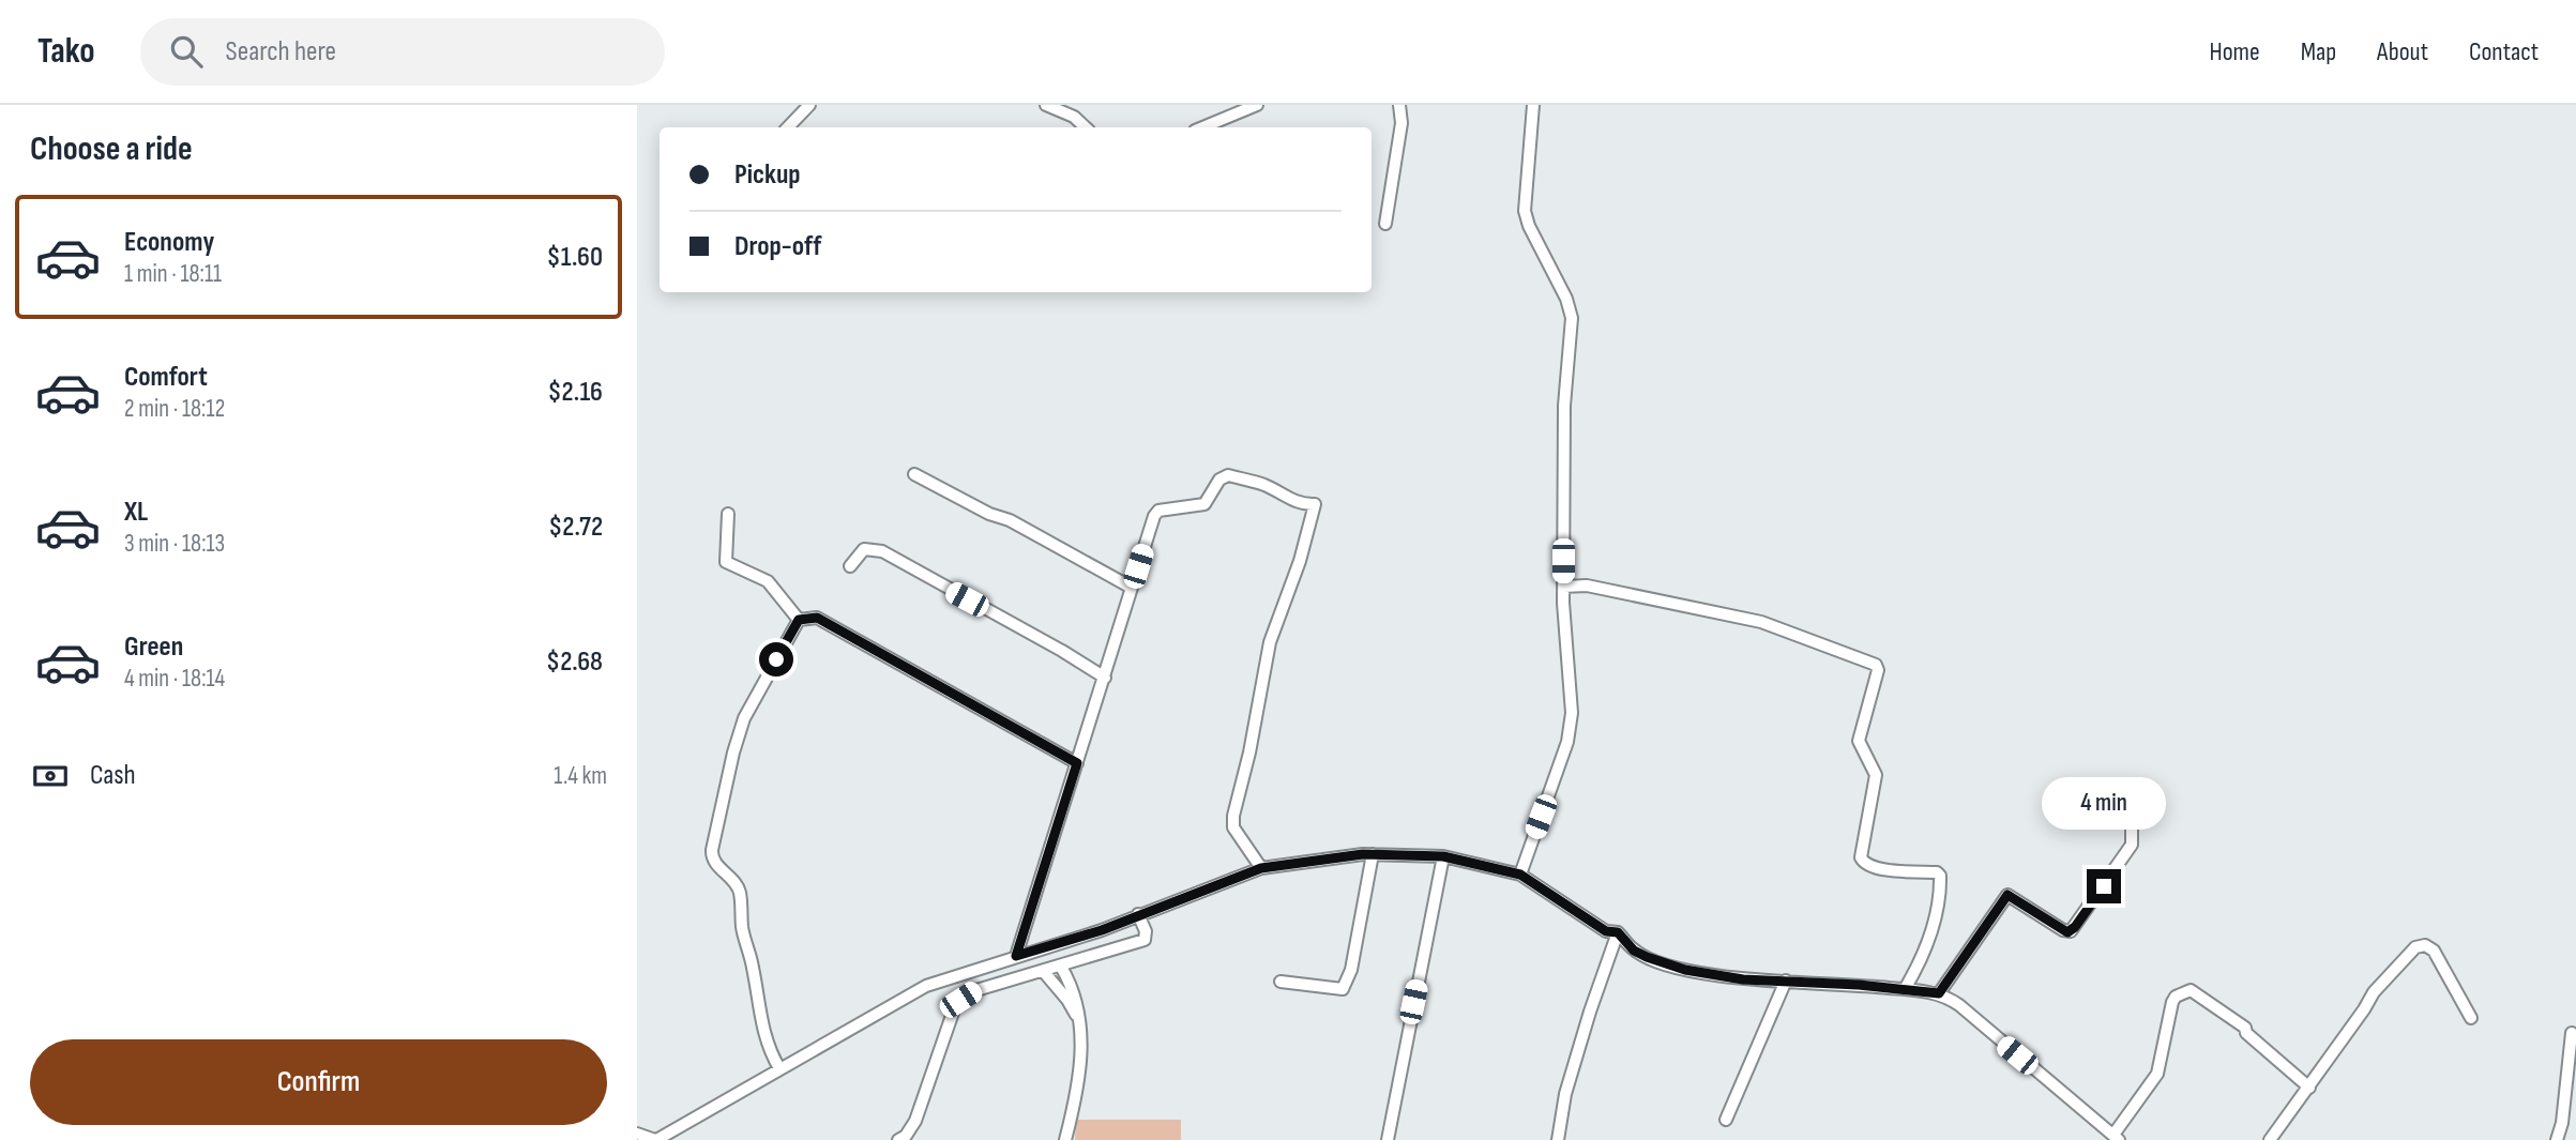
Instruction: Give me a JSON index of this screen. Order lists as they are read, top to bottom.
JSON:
{
  "page": {
    "header": "Tako",
    "search": "Search here",
    "nav": [
      "Home",
      "Map",
      "About",
      "Contact"
    ],
    "heading": "Choose a ride",
    "banner": ["Pickup", "Drop-off"],
    "list": [
      {
        "name": "Economy",
        "note": "1 min · 18:11",
        "value": "$1.60"
      },
      {
        "name": "Comfort",
        "note": "2 min · 18:12",
        "value": "$2.16"
      },
      {
        "name": "XL",
        "note": "3 min · 18:13",
        "value": "$2.72"
      },
      {
        "name": "Green",
        "note": "4 min · 18:14",
        "value": "$2.68"
      }
    ],
    "pay": ["Cash", "1.4 km"],
    "bubble": "4 min",
    "buttons": "Confirm"
  }
}
